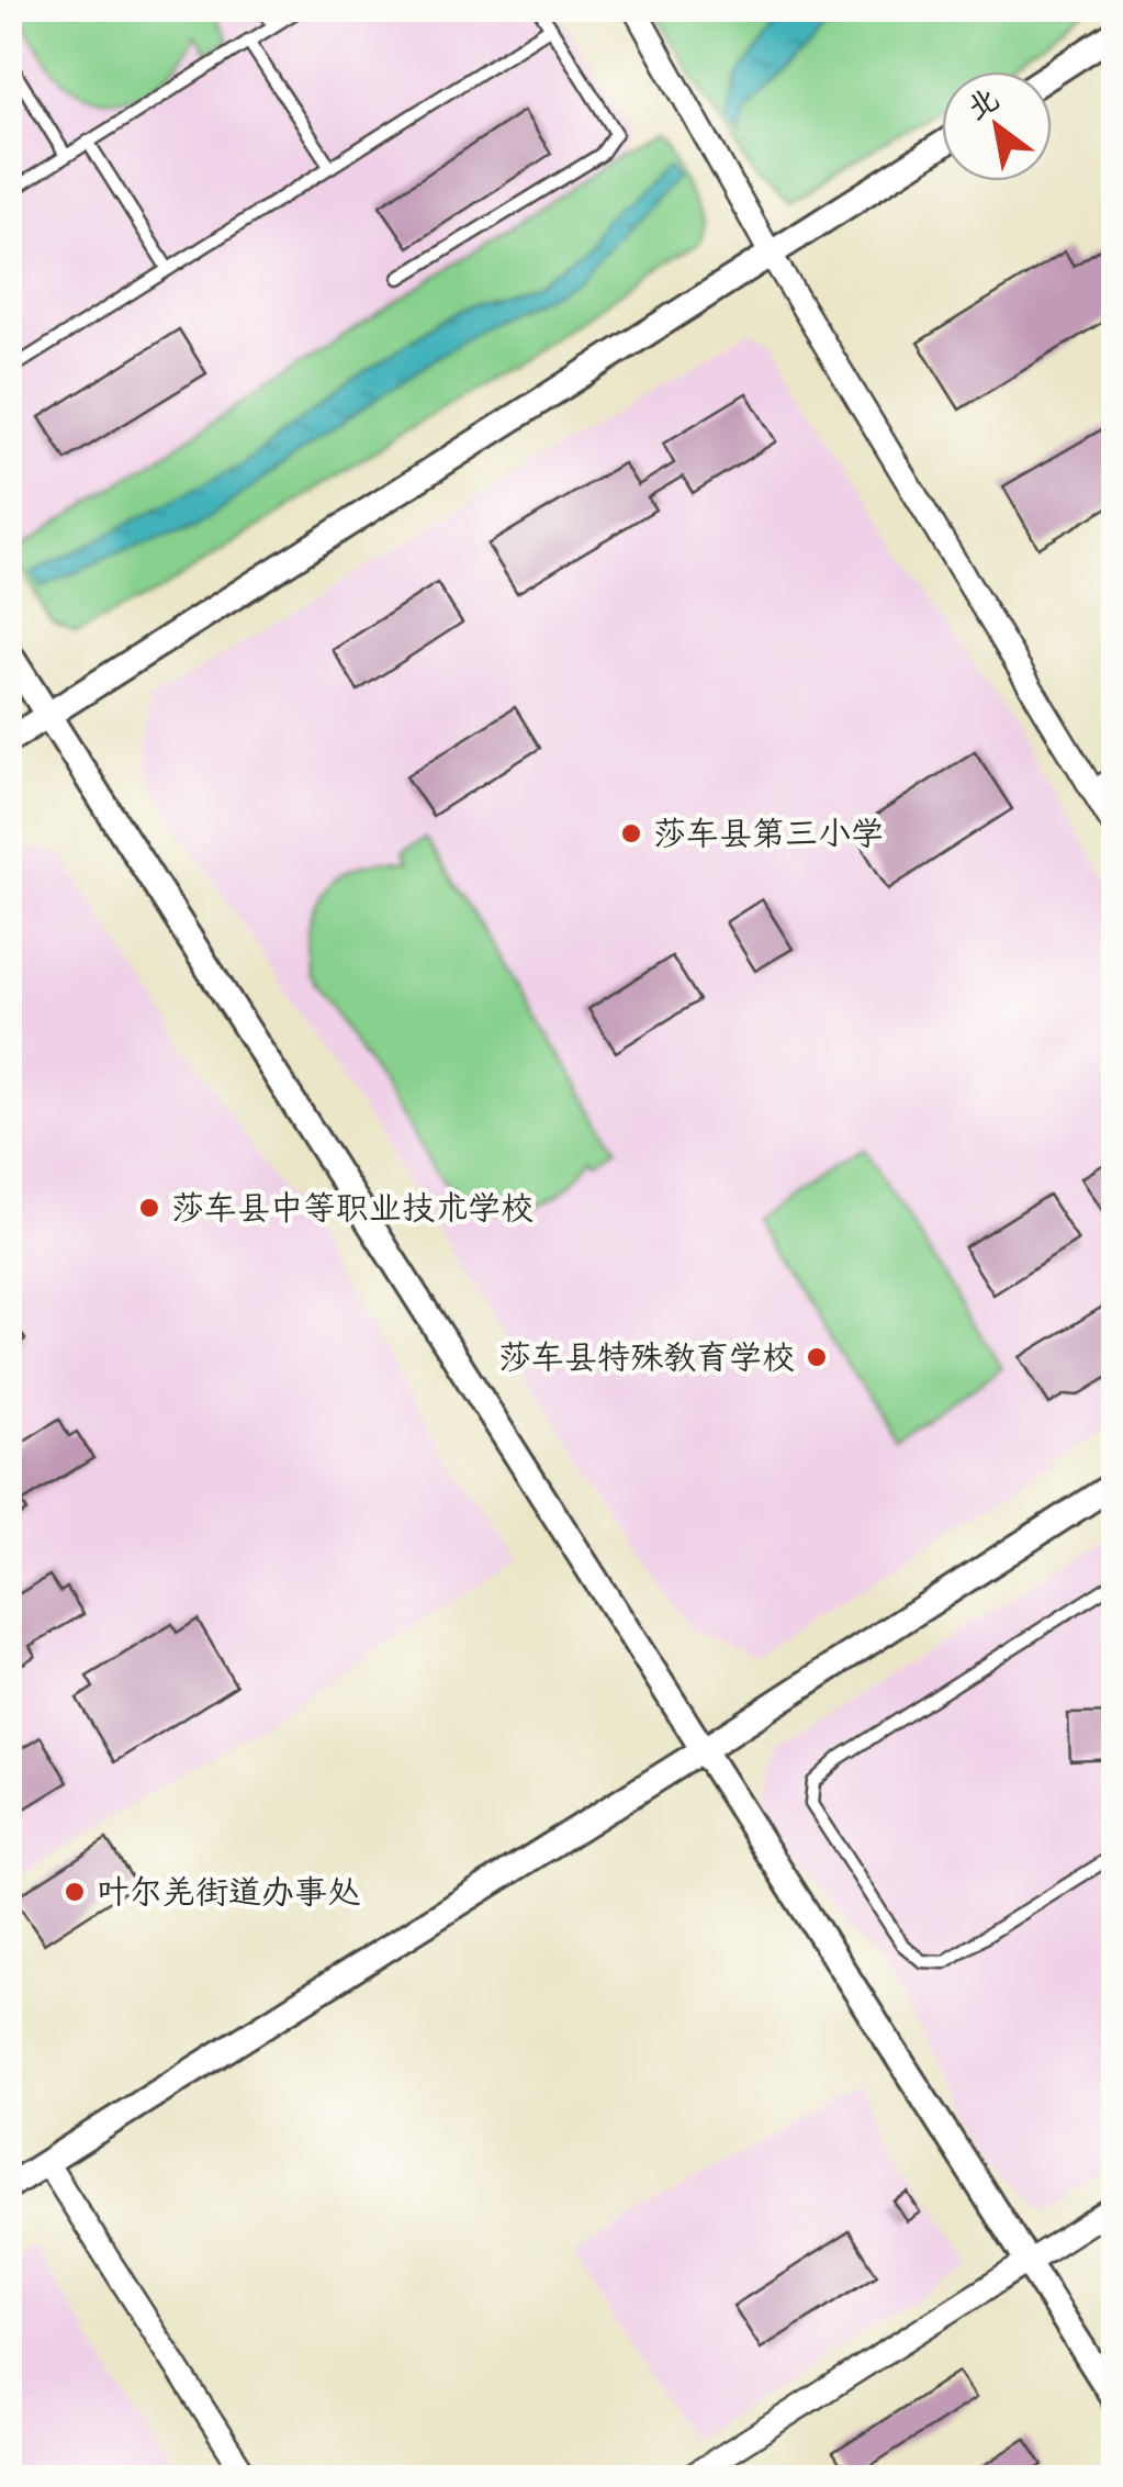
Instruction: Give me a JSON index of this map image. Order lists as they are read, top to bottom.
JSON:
{
  "places": [
    "莎车县第三小学",
    "莎车县中等职业技术学校",
    "莎车县特殊教育学校",
    "叶尔羌街道办事处"
  ],
  "north": "top left"
}
